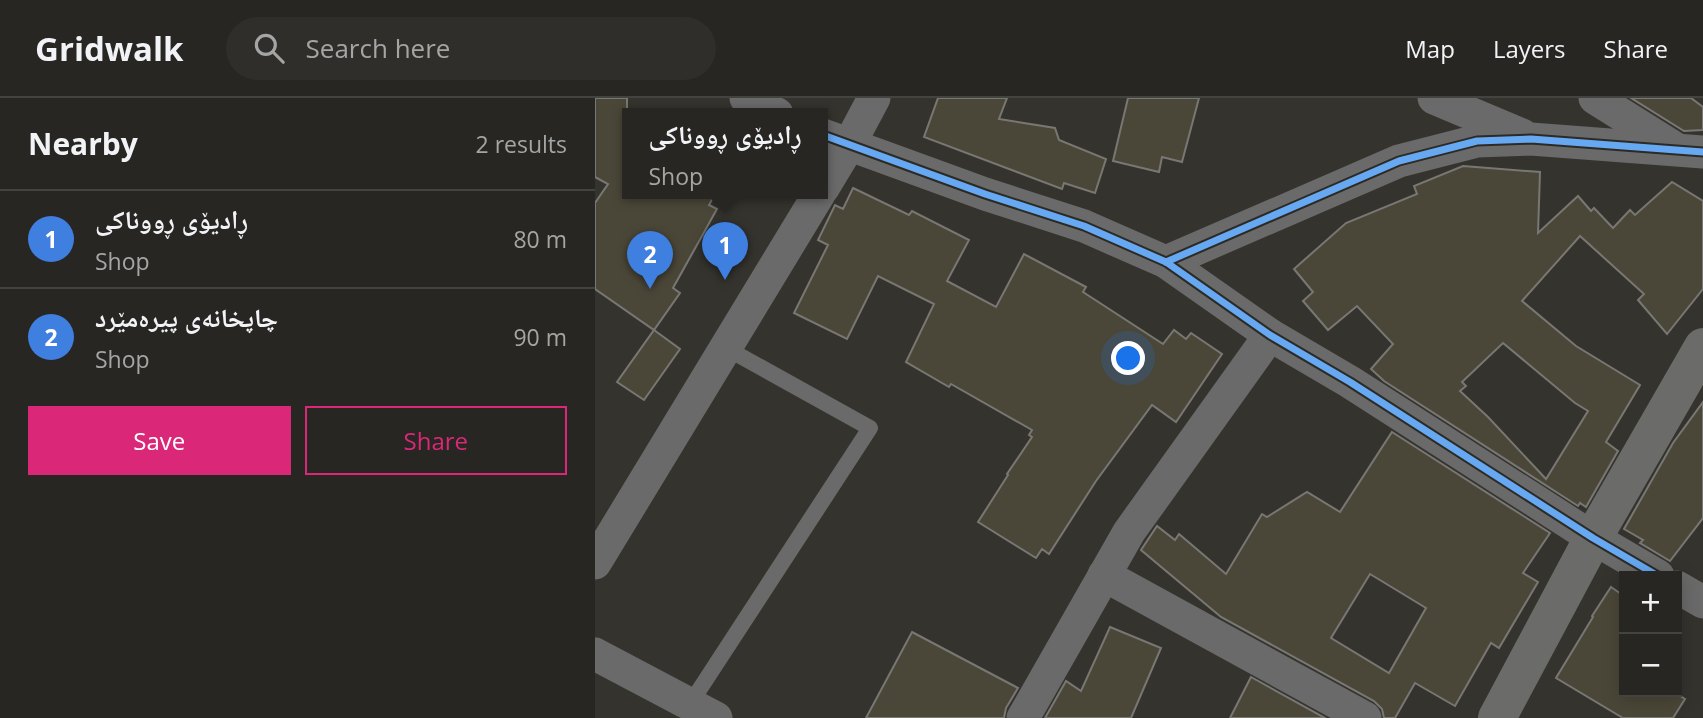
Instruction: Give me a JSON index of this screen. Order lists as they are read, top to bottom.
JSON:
{
  "page": {
    "header": "Gridwalk",
    "search": "Search here",
    "nav": ["Map", "Layers", "Share"],
    "heading": ["Nearby", "2 results"],
    "popup": ["ڕادیۆی ڕووناکی", "Shop"],
    "list": [
      {
        "mark": "1",
        "name": "ڕادیۆی ڕووناکی",
        "note": "Shop",
        "value": "80 m"
      },
      {
        "mark": "2",
        "name": "چاپخانەی پیرەمێرد",
        "note": "Shop",
        "value": "90 m"
      }
    ],
    "pins": ["1", "2"],
    "buttons": ["Save", "Share"],
    "map_buttons": ["+", "−"]
  }
}
